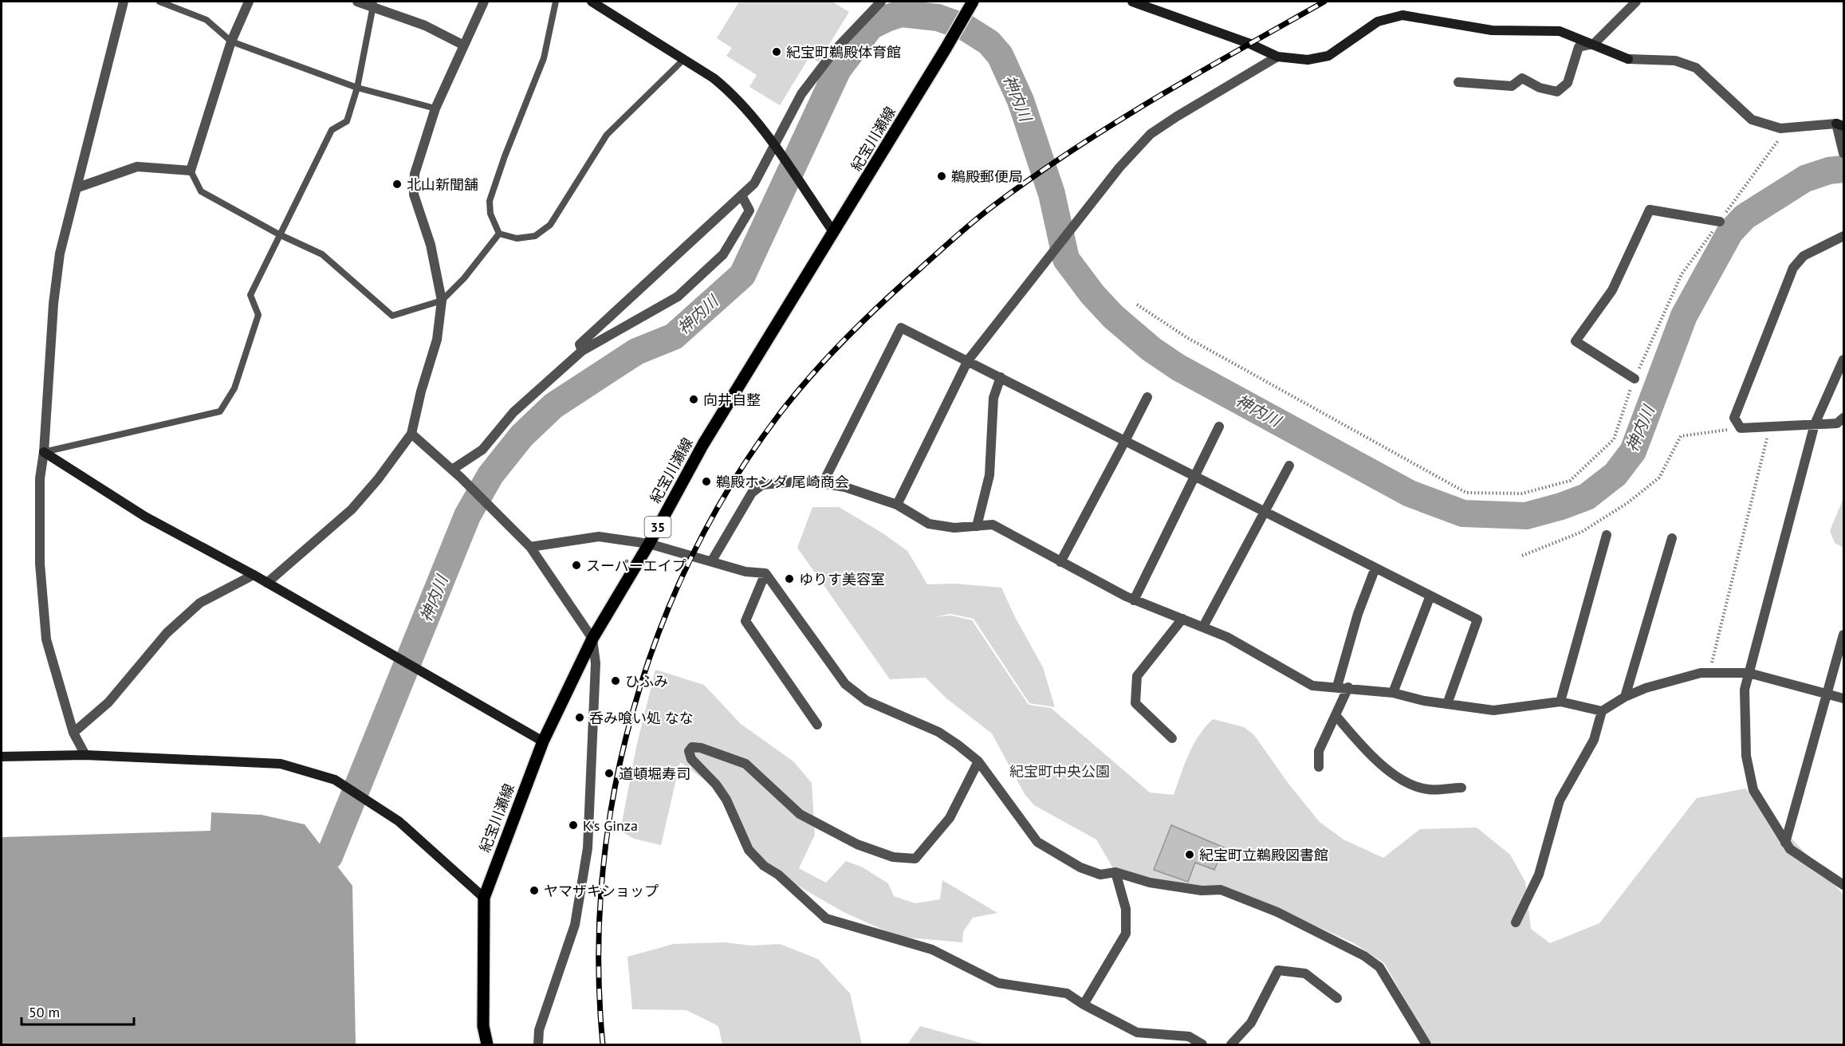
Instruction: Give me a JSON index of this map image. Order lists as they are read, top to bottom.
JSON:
{
  "streets": {
    "main road": ["紀宝川瀬線", "35"]
  },
  "water": ["神内川"],
  "parks": ["紀宝町中央公園"],
  "places": [
    "紀宝町鵜殿体育館",
    "鵜殿郵便局",
    "北山新聞舗",
    "向井自整",
    "鵜殿ホンダ 尾崎商会",
    "スーパーエイプ",
    "ゆりす美容室",
    "ひふみ",
    "呑み喰い処 なな",
    "道頓堀寿司",
    "K's Ginza",
    "紀宝町立鵜殿図書館",
    "ヤマザキショップ"
  ],
  "scale_bar": "50 m"
}
